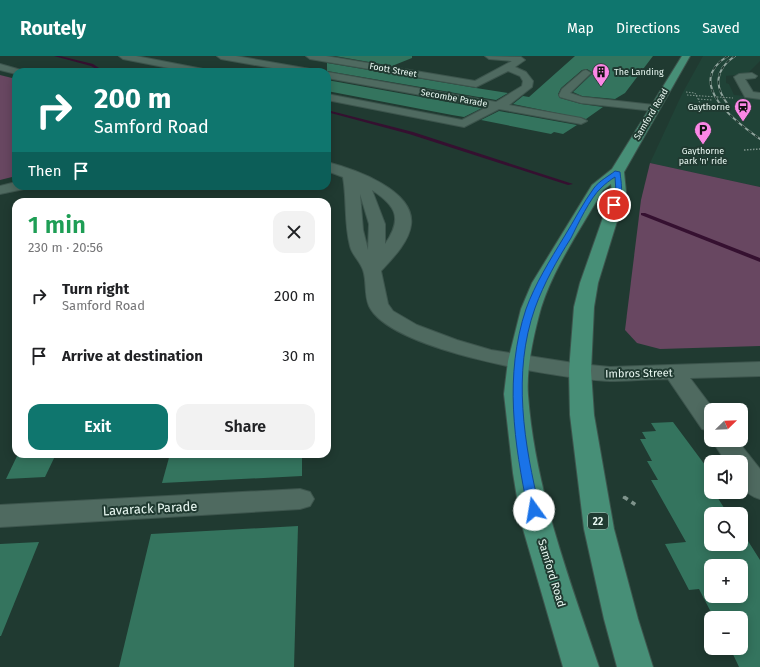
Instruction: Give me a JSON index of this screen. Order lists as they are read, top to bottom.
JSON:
{
  "streets": {
    "main road": ["Samford Road", "22"],
    "street": [
      "Foott Street",
      "Secombe Parade",
      "Imbros Street",
      "Lavarack Parade"
    ]
  },
  "crossings": [
    ["Samford Road", "Imbros Street"],
    ["Samford Road", "22"],
    ["Imbros Street", "22"]
  ],
  "places": {
    "building": ["The Landing"],
    "station": ["Gaythorne"],
    "parking": ["Gaythorne park 'n' ride"]
  },
  "north": "top right",
  "page": {
    "header": "Routely",
    "nav": ["Map", "Directions", "Saved"],
    "turn": ["200 m", "Samford Road"],
    "then": "Then",
    "heading": ["1 min", "230 m · 20:56"],
    "list": [
      {
        "name": "Turn right",
        "note": "Samford Road",
        "value": "200 m"
      },
      {
        "name": "Arrive at destination",
        "value": "30 m"
      }
    ],
    "buttons": ["Exit", "Share"],
    "map_buttons": ["+", "−"]
  }
}
